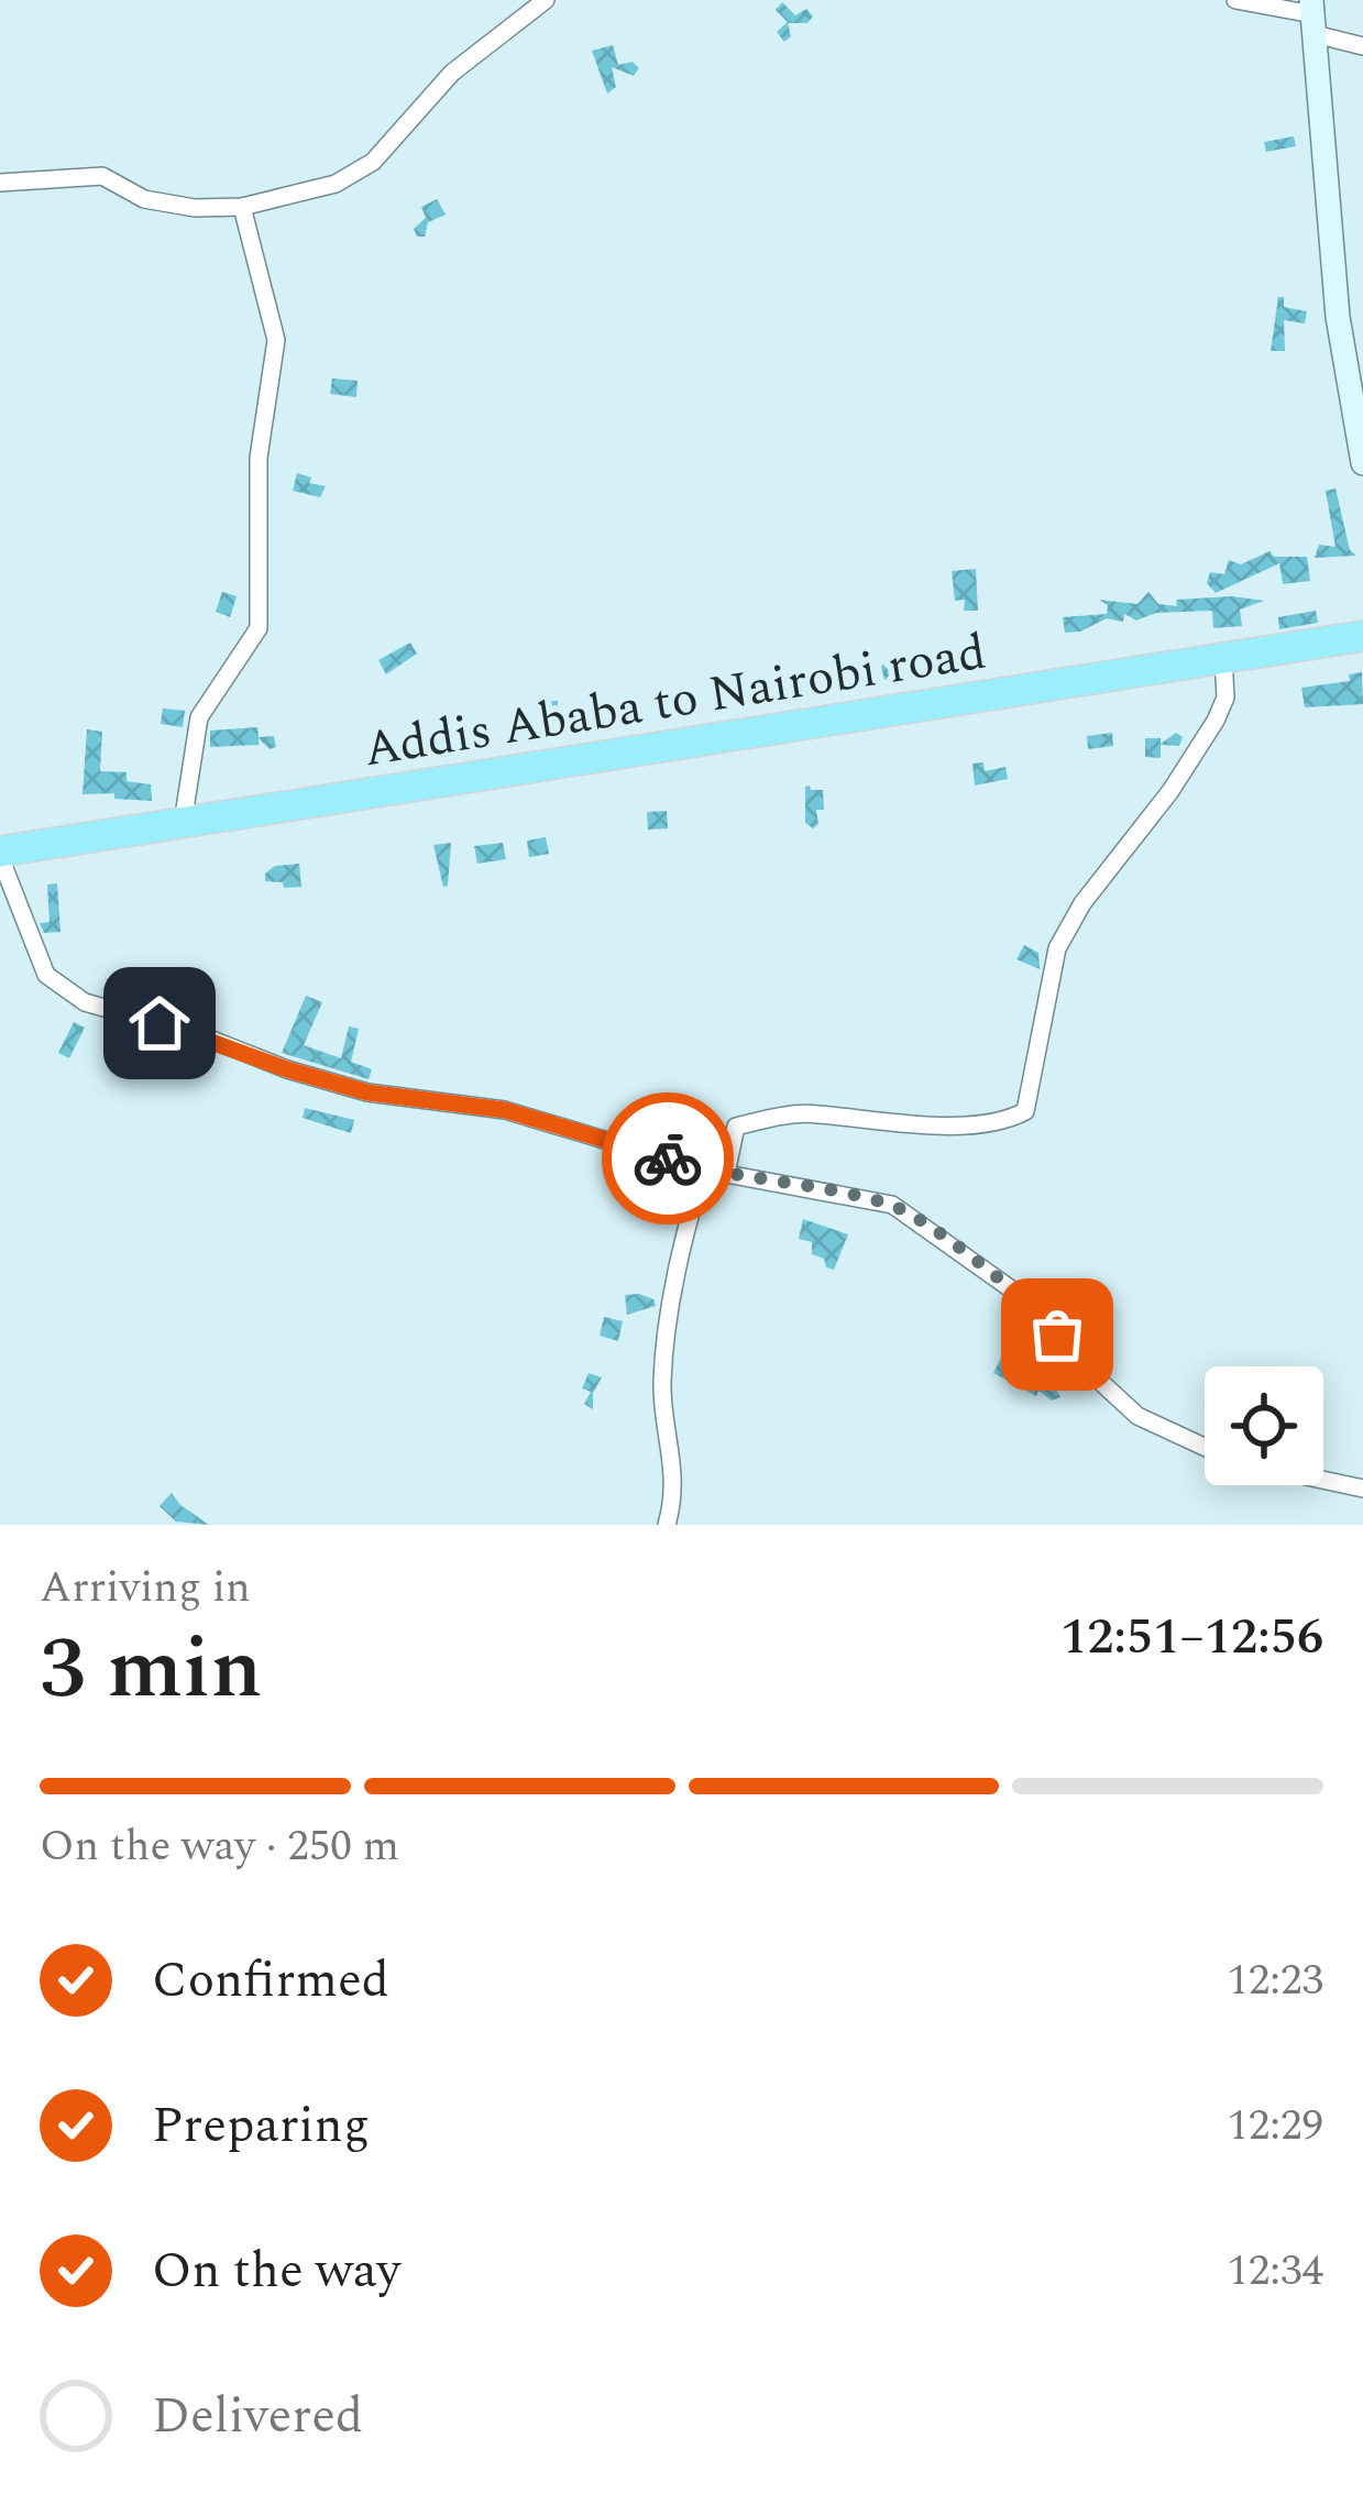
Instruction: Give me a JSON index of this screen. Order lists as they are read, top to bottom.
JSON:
{
  "streets": {
    "highway": ["Addis Ababa to Nairobi road"]
  },
  "page": {
    "heading": ["3 min", "Arriving in", "12:51–12:56"],
    "bar": "On the way · 250 m",
    "list": [
      ["Confirmed", "12:23"],
      ["Preparing", "12:29"],
      ["On the way", "12:34"],
      "Delivered"
    ]
  }
}
